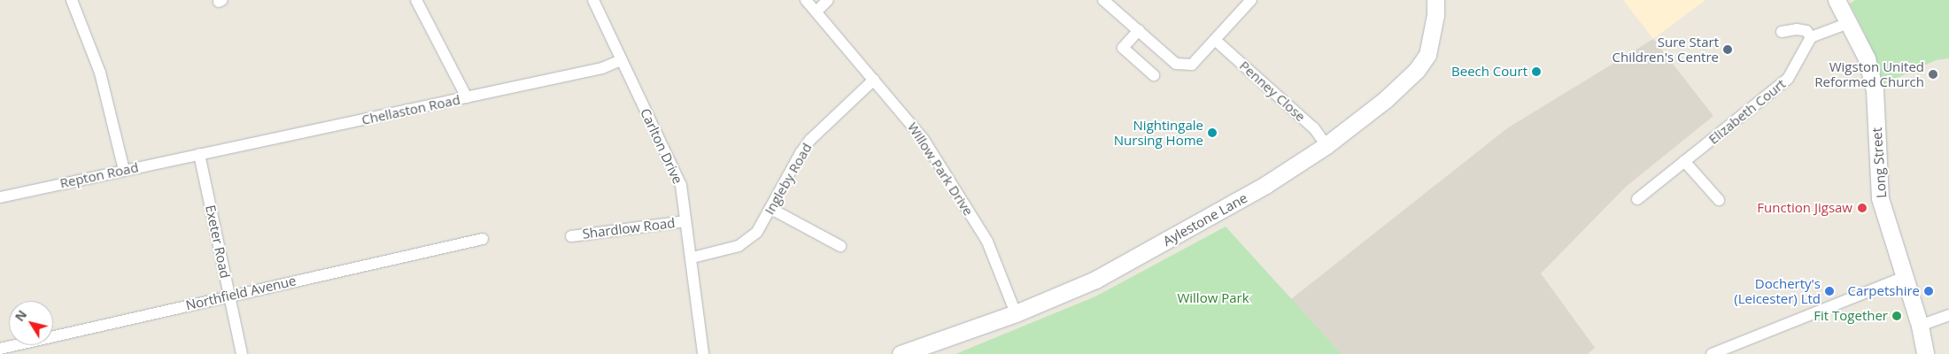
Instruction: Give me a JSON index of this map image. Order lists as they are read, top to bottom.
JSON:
{
  "streets": {
    "main road": ["Long Street", "Aylestone Lane"],
    "street": [
      "Penney Close",
      "Chellaston Road",
      "Elizabeth Court",
      "Carlton Drive",
      "Willow Park Drive",
      "Repton Road",
      "Ingleby Road",
      "Shardlow Road",
      "Exeter Road",
      "Northfield Avenue"
    ]
  },
  "crossings": [
    ["Penney Close", "Aylestone Lane"],
    ["Chellaston Road", "Carlton Drive"],
    ["Chellaston Road", "Repton Road"],
    ["Chellaston Road", "Exeter Road"],
    ["Carlton Drive", "Ingleby Road"],
    ["Carlton Drive", "Shardlow Road"],
    ["Willow Park Drive", "Ingleby Road"],
    ["Willow Park Drive", "Aylestone Lane"],
    ["Repton Road", "Exeter Road"],
    ["Exeter Road", "Northfield Avenue"]
  ],
  "parks": ["Willow Park"],
  "places": [
    "Sure Start Children's Centre",
    "Beech Court",
    "Wigston United Reformed Church",
    "Nightingale Nursing Home",
    "Function Jigsaw",
    "Docherty's (Leicester) Ltd",
    "Carpetshire",
    "Fit Together"
  ],
  "north": "top left"
}
